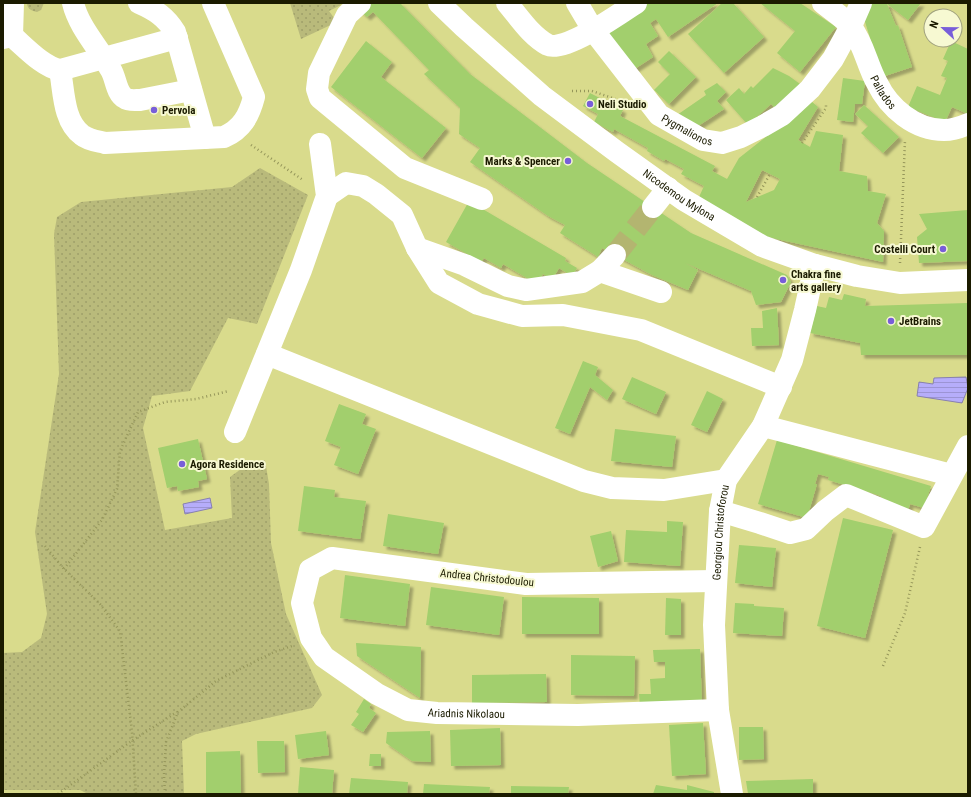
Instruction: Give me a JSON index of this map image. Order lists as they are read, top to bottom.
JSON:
{
  "streets": {
    "street": [
      "Pallados",
      "Pygmalionos",
      "Nicodemou Mylona",
      "Georgiou Christoforou",
      "Andrea Christodoulou",
      "Ariadnis Nikolaou"
    ]
  },
  "crossings": [
    ["Pallados", "Pygmalionos"],
    ["Nicodemou Mylona", "Georgiou Christoforou"],
    ["Georgiou Christoforou", "Andrea Christodoulou"],
    ["Georgiou Christoforou", "Ariadnis Nikolaou"],
    ["Andrea Christodoulou", "Ariadnis Nikolaou"]
  ],
  "places": [
    "Neli Studio",
    "Pervola",
    "Marks & Spencer",
    "Costelli Court",
    "Chakra fine arts gallery",
    "JetBrains",
    "Agora Residence"
  ],
  "north": "left"
}
